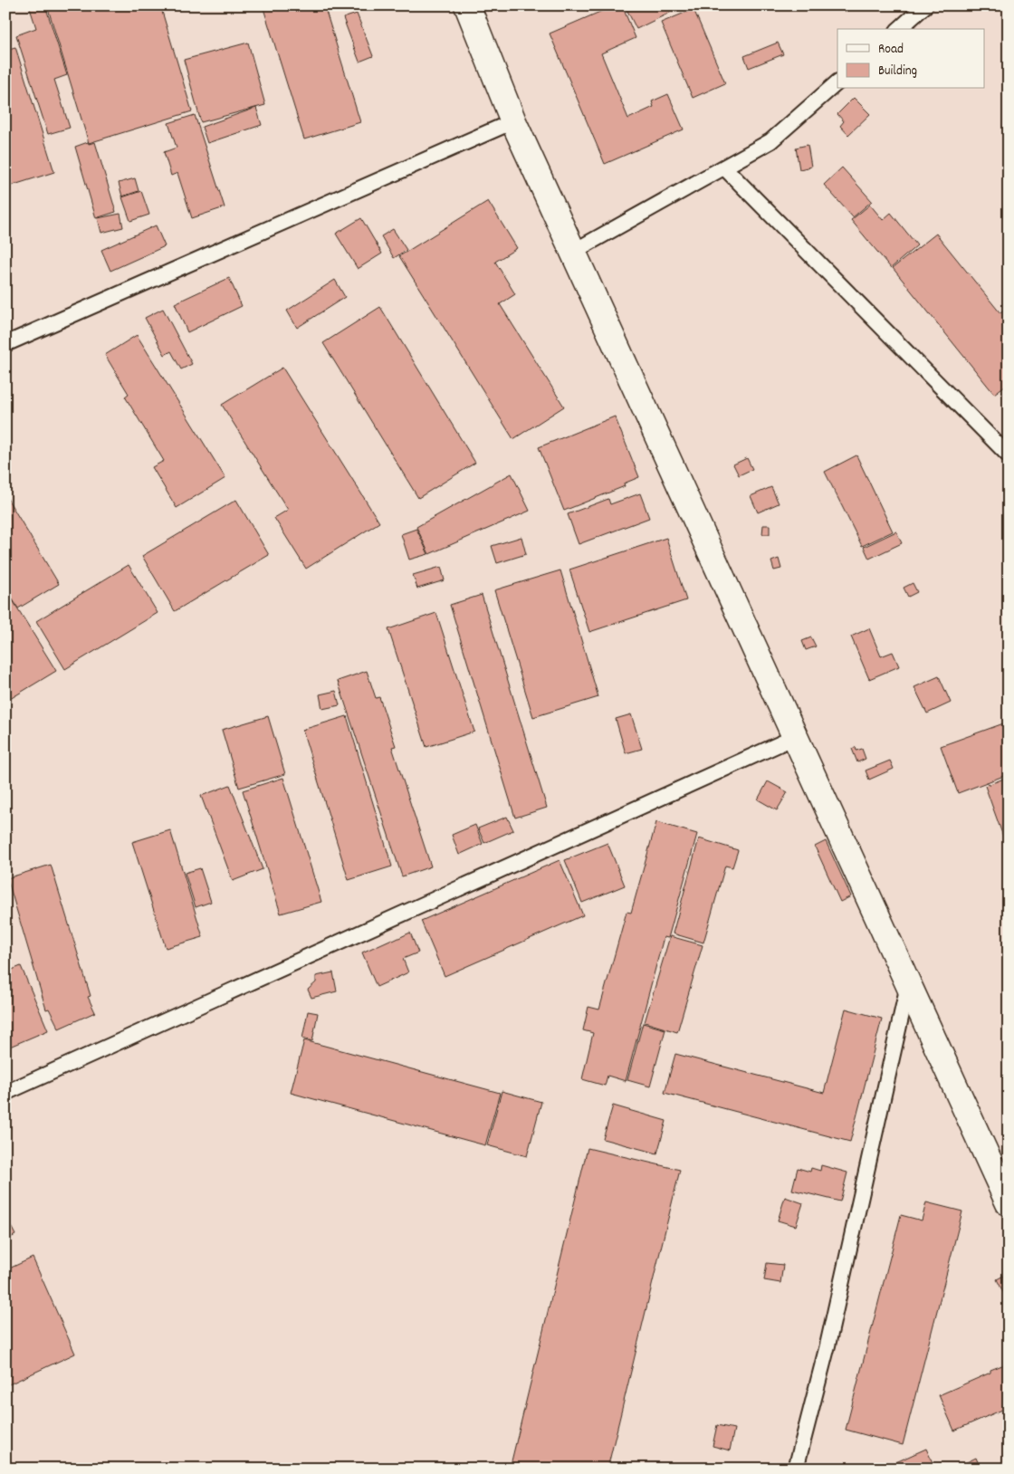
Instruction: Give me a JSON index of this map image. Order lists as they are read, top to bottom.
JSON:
{
  "legend": ["Road", "Building"]
}
